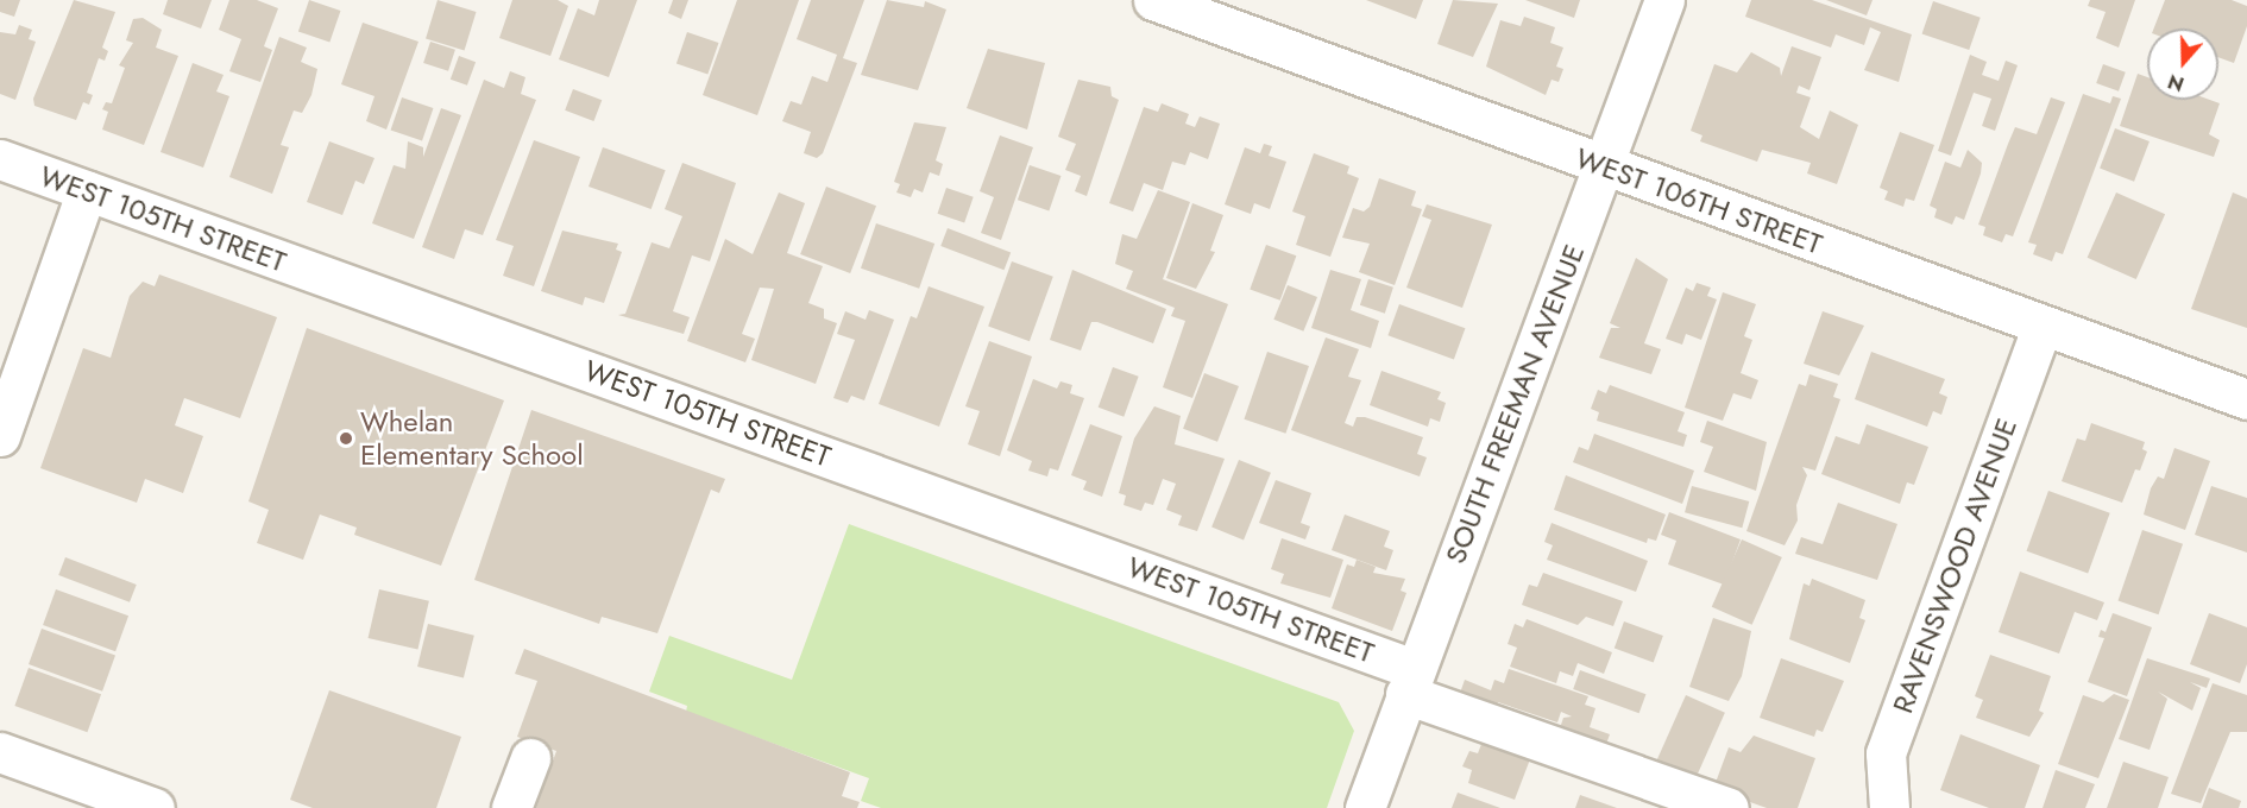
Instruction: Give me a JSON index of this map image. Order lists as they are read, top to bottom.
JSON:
{
  "streets": {
    "street": [
      "WEST 106TH STREET",
      "WEST 105TH STREET",
      "SOUTH FREEMAN AVENUE",
      "RAVENSWOOD AVENUE"
    ]
  },
  "crossings": [
    ["WEST 106TH STREET", "SOUTH FREEMAN AVENUE"],
    ["WEST 106TH STREET", "RAVENSWOOD AVENUE"],
    ["WEST 105TH STREET", "SOUTH FREEMAN AVENUE"]
  ],
  "places": ["Whelan Elementary School"],
  "north": "bottom"
}
